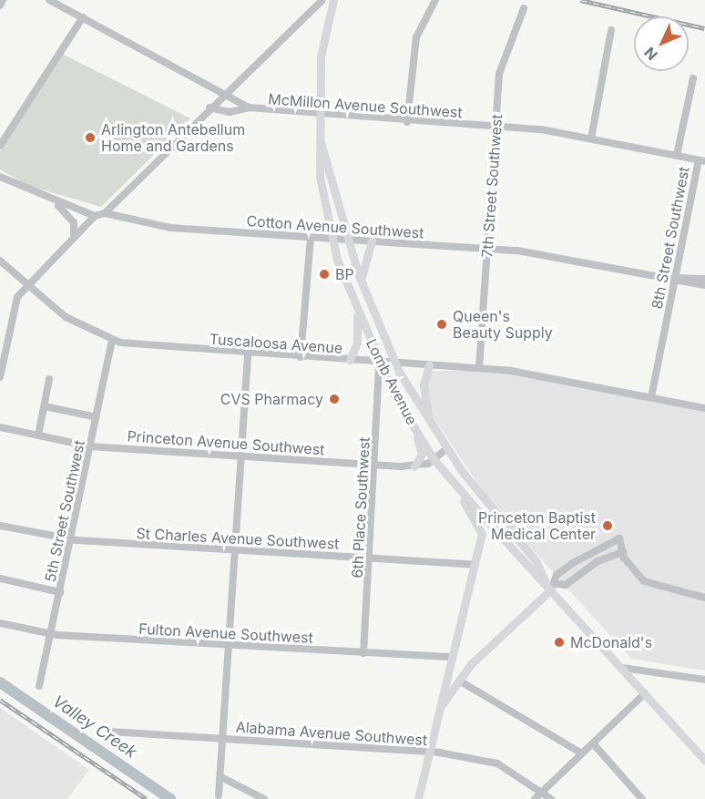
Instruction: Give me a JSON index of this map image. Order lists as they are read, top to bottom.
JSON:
{
  "streets": {
    "main road": ["Lomb Avenue"],
    "street": [
      "McMillon Avenue Southwest",
      "7th Street Southwest",
      "Cotton Avenue Southwest",
      "8th Street Southwest",
      "Tuscaloosa Avenue",
      "Princeton Avenue Southwest",
      "6th Place Southwest",
      "5th Street Southwest",
      "St Charles Avenue Southwest",
      "Fulton Avenue Southwest",
      "Alabama Avenue Southwest"
    ]
  },
  "crossings": [
    ["McMillon Avenue Southwest", "7th Street Southwest"],
    ["McMillon Avenue Southwest", "8th Street Southwest"],
    ["McMillon Avenue Southwest", "Lomb Avenue"],
    ["7th Street Southwest", "Cotton Avenue Southwest"],
    ["7th Street Southwest", "Tuscaloosa Avenue"],
    ["Cotton Avenue Southwest", "8th Street Southwest"],
    ["Cotton Avenue Southwest", "Lomb Avenue"],
    ["8th Street Southwest", "Tuscaloosa Avenue"],
    ["Tuscaloosa Avenue", "Lomb Avenue"],
    ["Tuscaloosa Avenue", "6th Place Southwest"],
    ["Tuscaloosa Avenue", "5th Street Southwest"],
    ["Lomb Avenue", "Princeton Avenue Southwest"],
    ["Lomb Avenue", "6th Place Southwest"],
    ["Princeton Avenue Southwest", "6th Place Southwest"],
    ["Princeton Avenue Southwest", "5th Street Southwest"],
    ["6th Place Southwest", "St Charles Avenue Southwest"],
    ["6th Place Southwest", "Fulton Avenue Southwest"],
    ["5th Street Southwest", "St Charles Avenue Southwest"],
    ["5th Street Southwest", "Fulton Avenue Southwest"]
  ],
  "water": ["Valley Creek"],
  "places": [
    "Arlington Antebellum Home and Gardens",
    "BP",
    "Queen's Beauty Supply",
    "CVS Pharmacy",
    "Princeton Baptist Medical Center",
    "McDonald's"
  ],
  "north": "bottom left"
}
